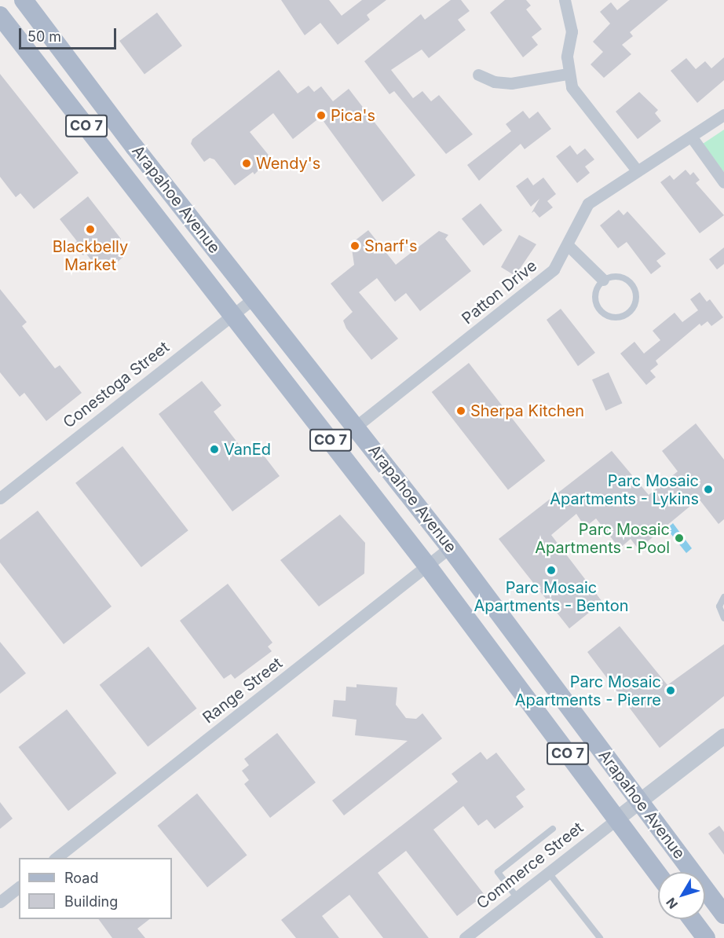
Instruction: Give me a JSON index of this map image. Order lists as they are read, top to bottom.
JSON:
{
  "streets": {
    "main road": ["CO 7", "Arapahoe Avenue"],
    "street": [
      "Patton Drive",
      "Conestoga Street",
      "Range Street",
      "Commerce Street"
    ]
  },
  "crossings": [
    ["Arapahoe Avenue", "Patton Drive"],
    ["Arapahoe Avenue", "Conestoga Street"],
    ["Arapahoe Avenue", "Range Street"],
    ["Arapahoe Avenue", "Commerce Street"]
  ],
  "places": [
    "Pica's",
    "Wendy's",
    "Blackbelly Market",
    "Snarf's",
    "Sherpa Kitchen",
    "VanEd",
    "Parc Mosaic Apartments - Lykins",
    "Parc Mosaic Apartments - Pool",
    "Parc Mosaic Apartments - Benton",
    "Parc Mosaic Apartments - Pierre"
  ],
  "legend": ["Road", "Building"],
  "scale_bar": "50 m",
  "north": "bottom left"
}
